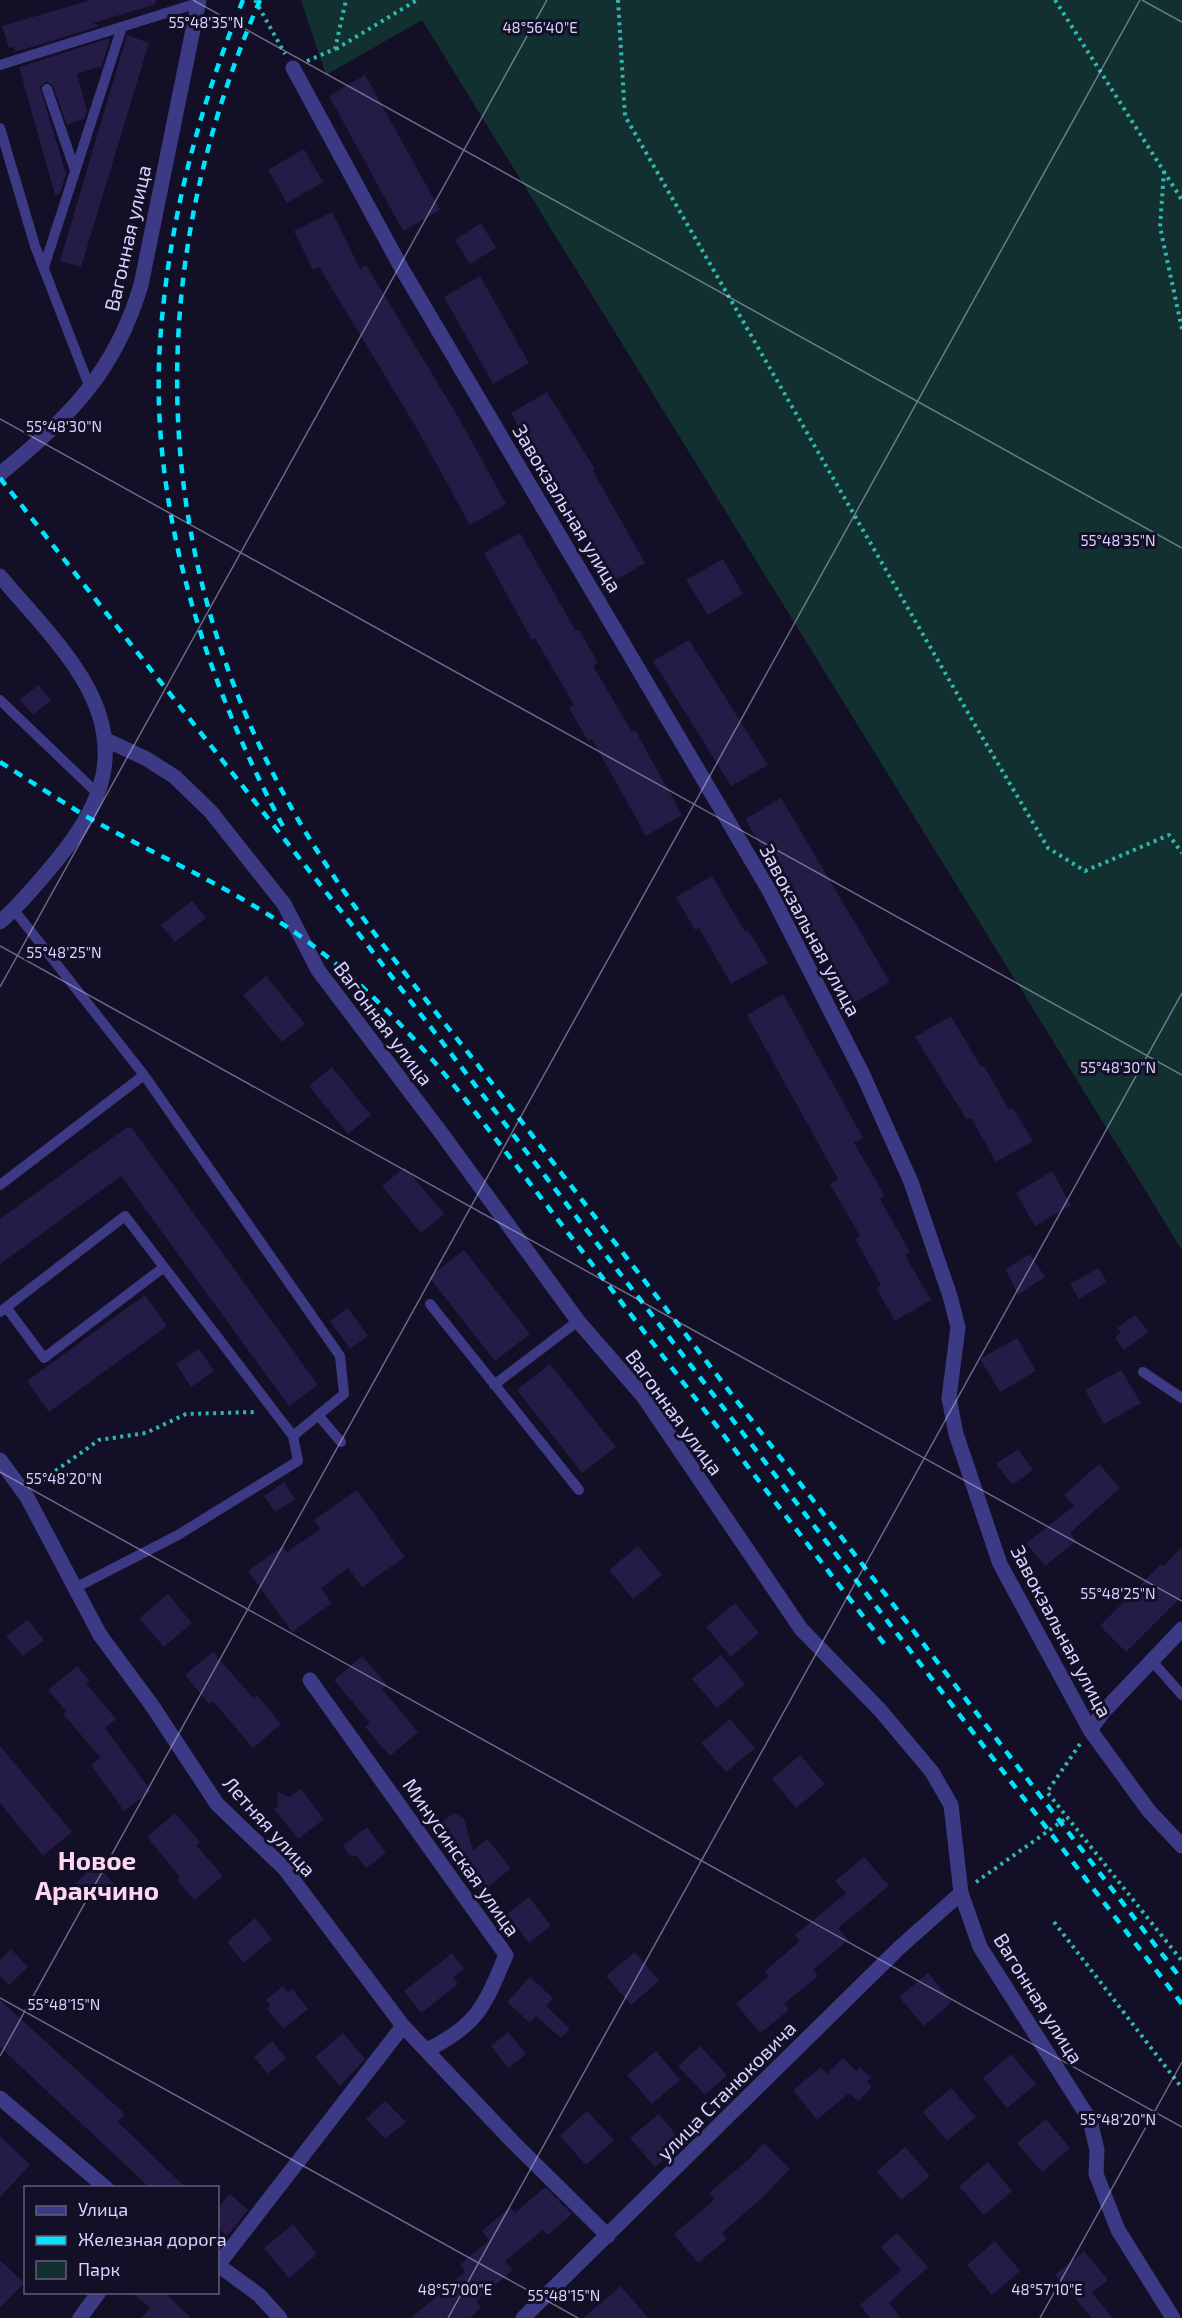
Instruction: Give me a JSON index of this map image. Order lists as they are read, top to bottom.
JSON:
{
  "streets": {
    "street": [
      "Вагонная улица",
      "Завокзальная улица",
      "Летняя улица",
      "Минусинская улица",
      "улица Станюковича"
    ]
  },
  "crossings": [
    ["Вагонная улица", "улица Станюковича"],
    ["Летняя улица", "Минусинская улица"],
    ["Летняя улица", "улица Станюковича"]
  ],
  "districts": ["Новое Аракчино"],
  "legend": ["Улица", "Железная дорога", "Парк"],
  "coordinates": [
    "55°48'35\"N",
    "48°56'40\"E",
    "55°48'30\"N",
    "55°48'25\"N",
    "55°48'20\"N",
    "55°48'15\"N",
    "48°57'00\"E",
    "48°57'10\"E"
  ]
}
